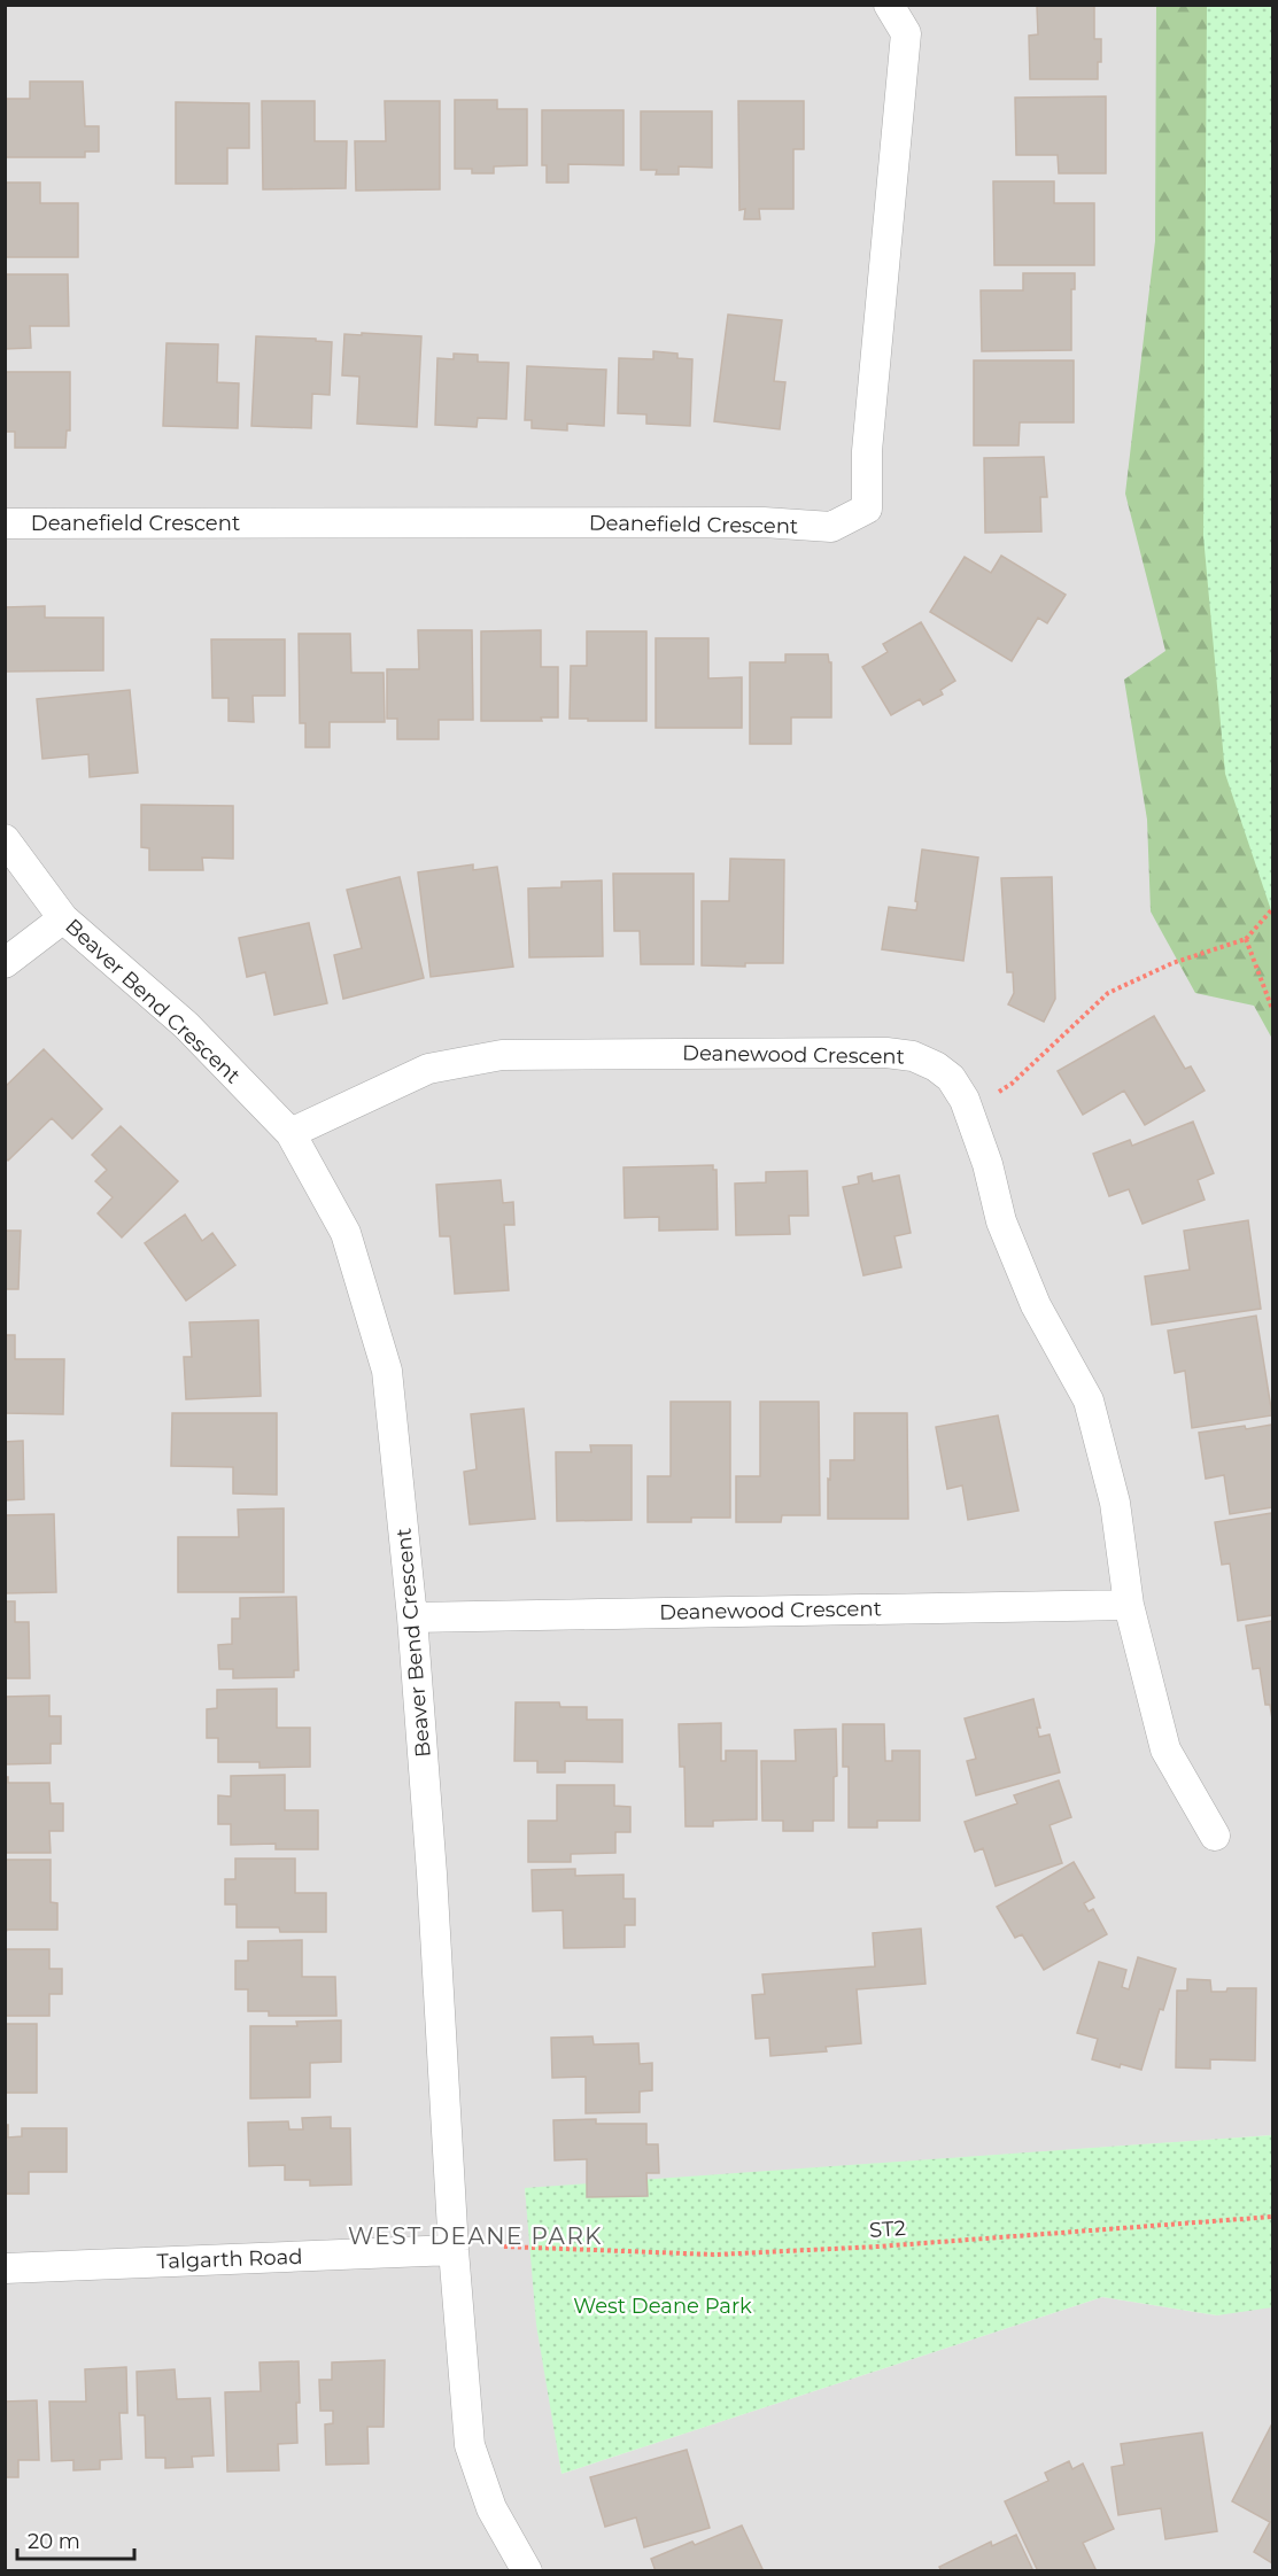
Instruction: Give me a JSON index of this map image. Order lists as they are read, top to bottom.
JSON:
{
  "streets": {
    "street": [
      "Deanefield Crescent",
      "Beaver Bend Crescent",
      "Deanewood Crescent",
      "Talgarth Road"
    ],
    "path": ["ST2"]
  },
  "crossings": [
    ["Beaver Bend Crescent", "Deanewood Crescent"],
    ["Beaver Bend Crescent", "Talgarth Road"]
  ],
  "districts": ["WEST DEANE PARK"],
  "parks": ["West Deane Park"],
  "scale_bar": "20 m"
}
